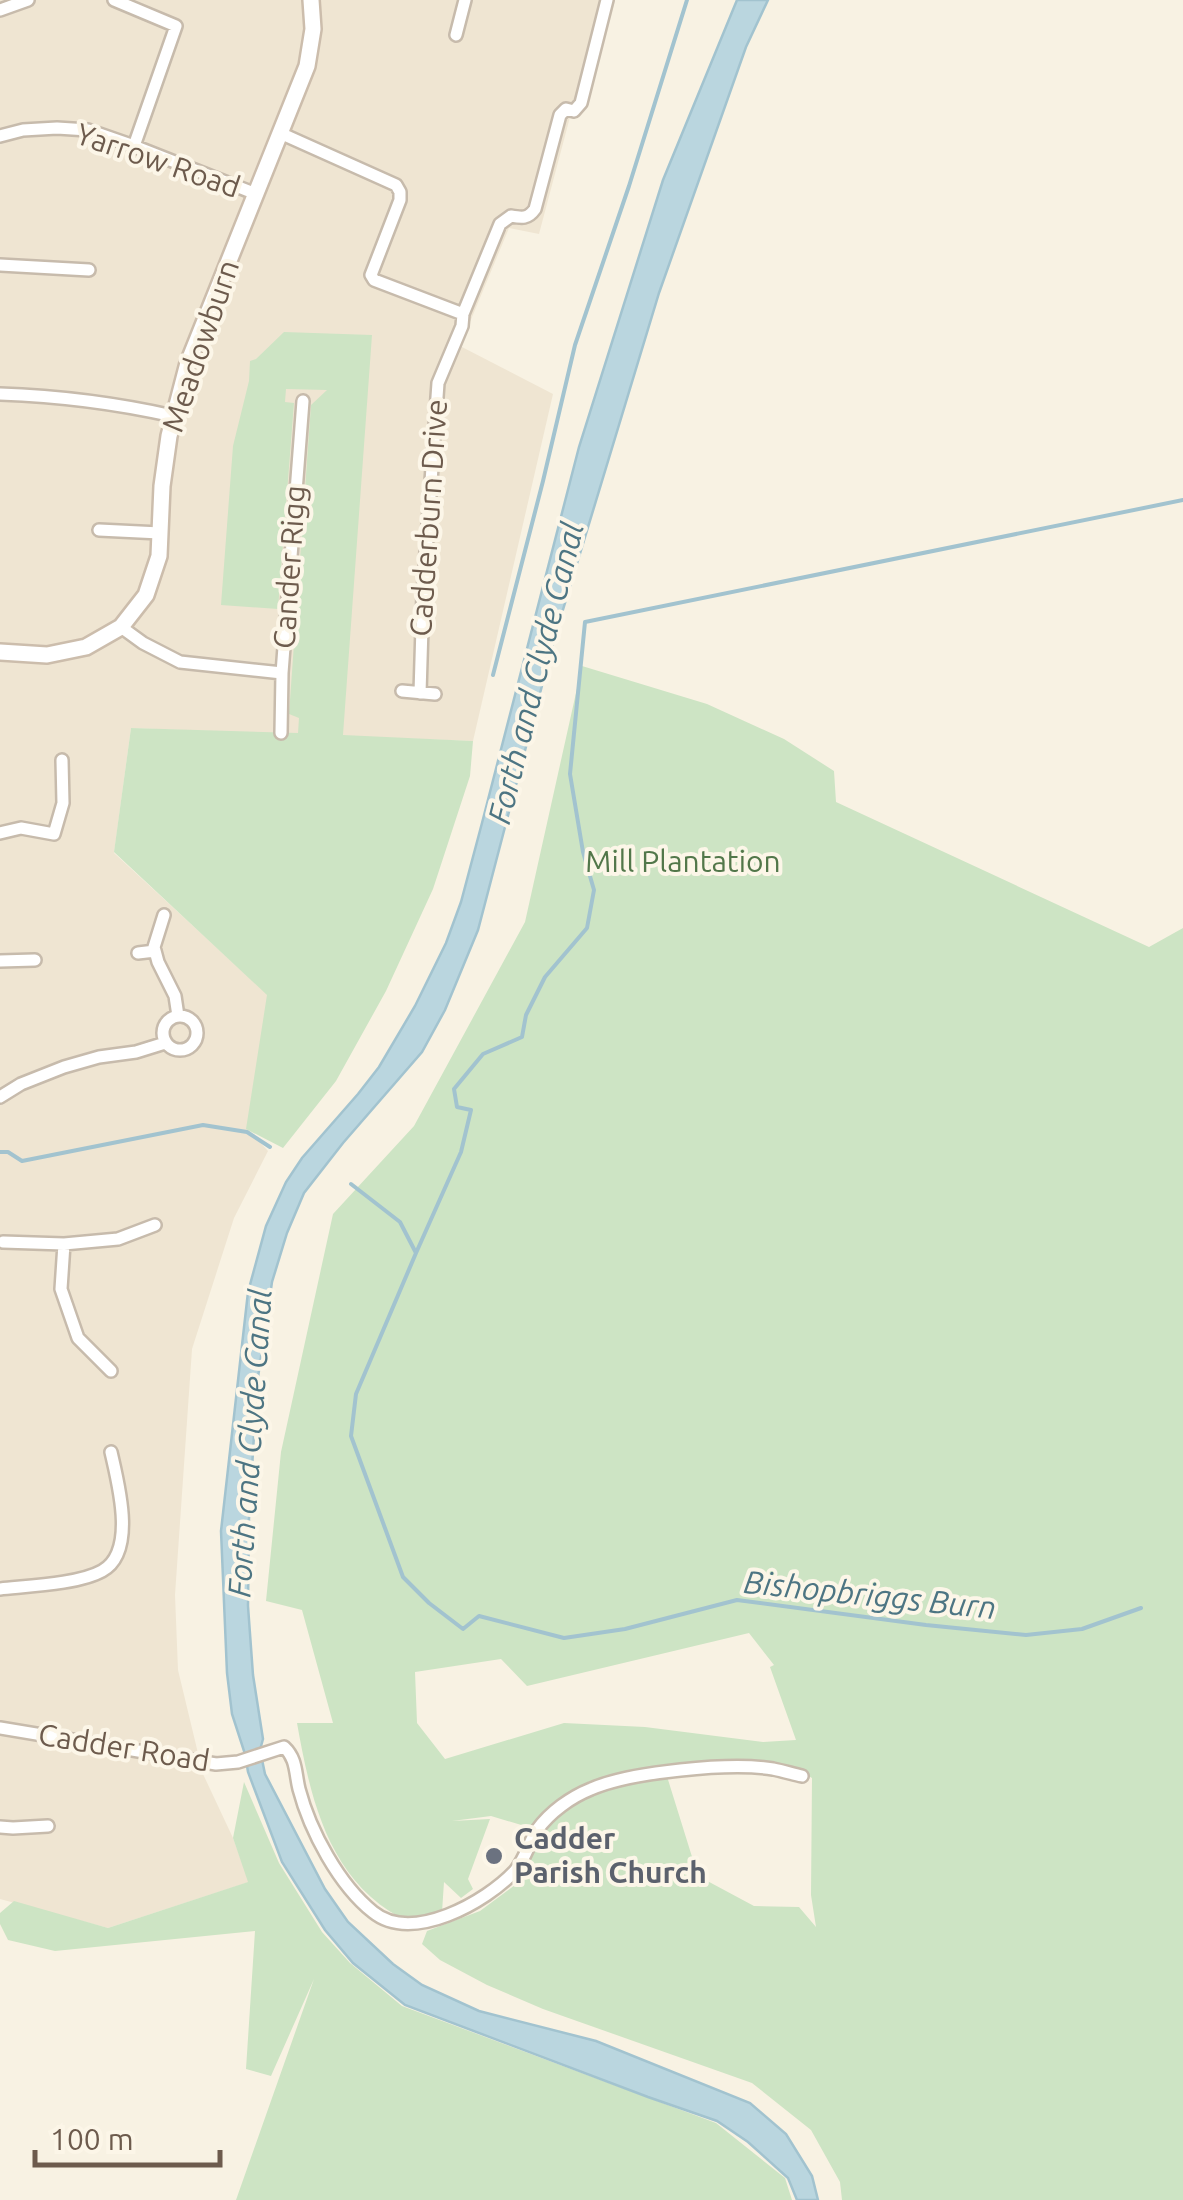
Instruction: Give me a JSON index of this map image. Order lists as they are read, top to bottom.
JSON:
{
  "streets": {
    "street": [
      "Yarrow Road",
      "Meadowburn",
      "Cadderburn Drive",
      "Cander Rigg",
      "Cadder Road"
    ]
  },
  "crossings": [
    ["Yarrow Road", "Meadowburn"]
  ],
  "water": ["Forth and Clyde Canal", "Bishopbriggs Burn"],
  "parks": ["Mill Plantation"],
  "places": ["Cadder Parish Church"],
  "scale_bar": "100 m"
}
